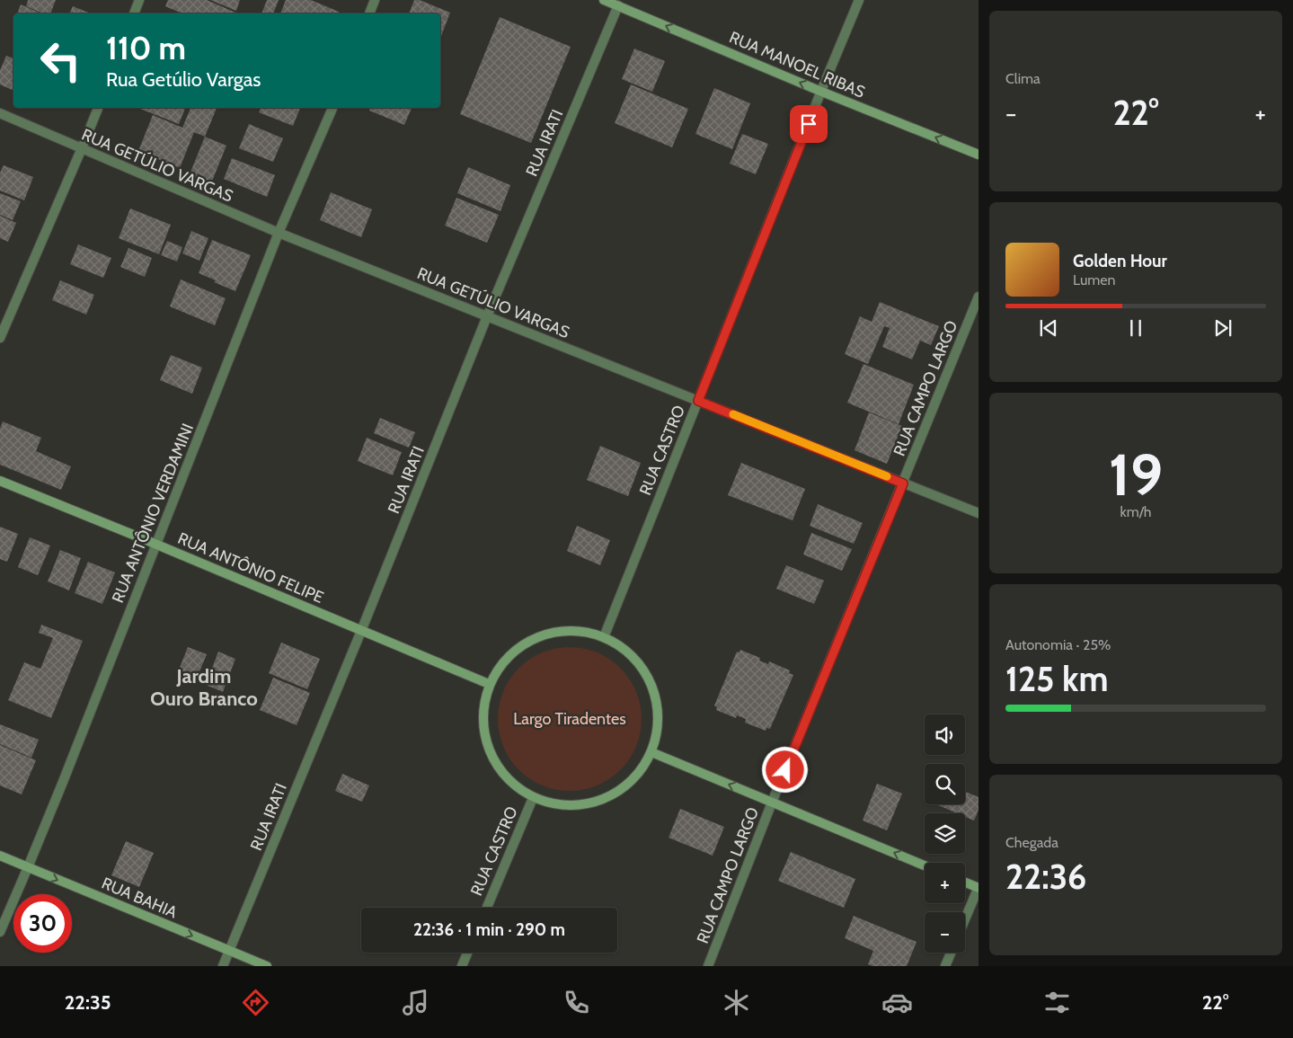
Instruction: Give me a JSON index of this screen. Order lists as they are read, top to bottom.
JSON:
{
  "streets": {
    "street": [
      "RUA MANOEL RIBAS",
      "RUA IRATI",
      "RUA GETÚLIO VARGAS",
      "RUA CAMPO LARGO",
      "RUA CASTRO",
      "RUA ANTÔNIO VERDAMINI",
      "RUA ANTÔNIO FELIPE",
      "RUA BAHIA"
    ]
  },
  "crossings": [
    ["RUA MANOEL RIBAS", "RUA IRATI"],
    ["RUA MANOEL RIBAS", "RUA CASTRO"],
    ["RUA IRATI", "RUA GETÚLIO VARGAS"],
    ["RUA IRATI", "RUA ANTÔNIO FELIPE"],
    ["RUA IRATI", "RUA BAHIA"],
    ["RUA GETÚLIO VARGAS", "RUA CAMPO LARGO"],
    ["RUA GETÚLIO VARGAS", "RUA CASTRO"],
    ["RUA GETÚLIO VARGAS", "RUA ANTÔNIO VERDAMINI"],
    ["RUA ANTÔNIO VERDAMINI", "RUA ANTÔNIO FELIPE"],
    ["RUA ANTÔNIO VERDAMINI", "RUA BAHIA"]
  ],
  "one_way": ["RUA MANOEL RIBAS", "RUA BAHIA"],
  "districts": ["Jardim Ouro Branco"],
  "parks": ["Largo Tiradentes"],
  "page": {
    "tile": [
      "Clima",
      ["19", "km/h"],
      ["Autonomia · 25%", "125 km"],
      ["Chegada", "22:36"]
    ],
    "turn": ["110 m", "Rua Getúlio Vargas"],
    "heat": ["−", "22°", "+"],
    "song": ["Golden Hour", "Lumen"],
    "map_buttons": ["+", "−"],
    "limit": "30",
    "trip": "22:36 · 1 min · 290 m",
    "tabs": ["22:35", "22°"]
  }
}
